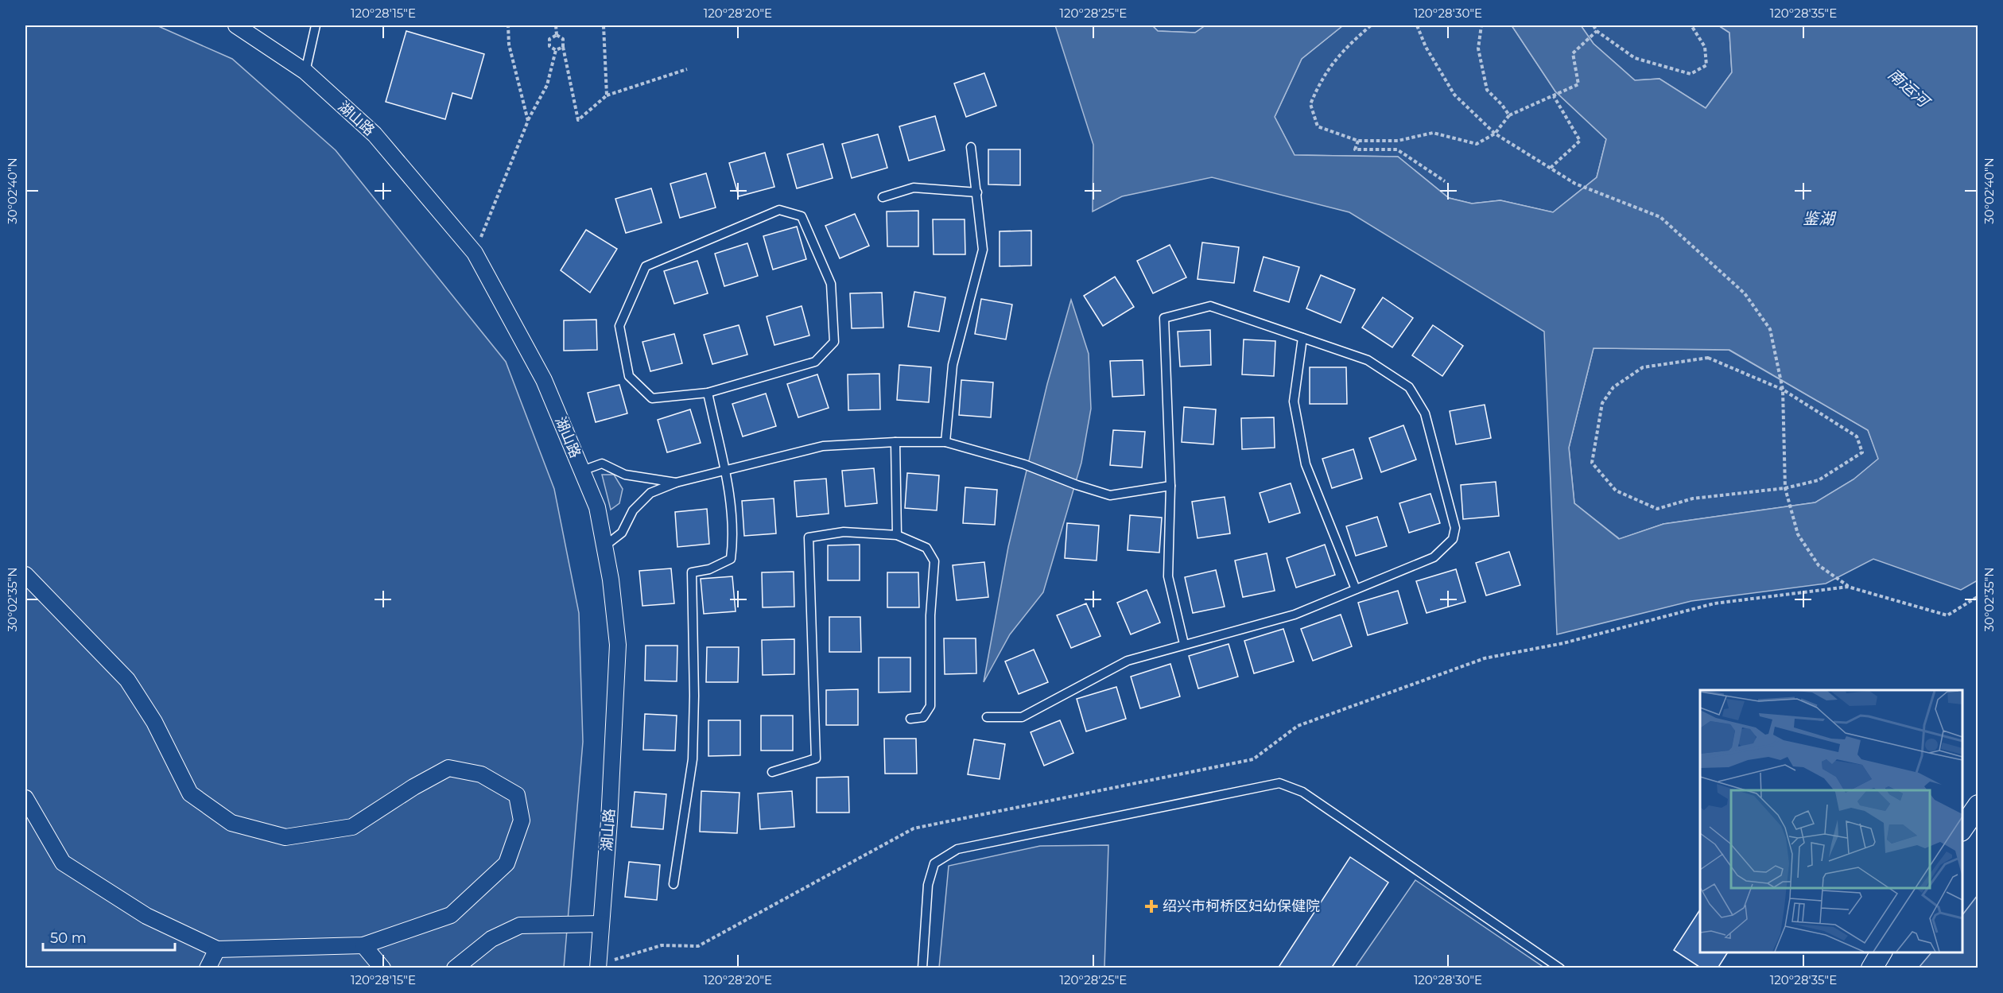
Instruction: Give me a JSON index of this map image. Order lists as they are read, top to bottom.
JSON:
{
  "streets": {
    "street": ["湖山路"]
  },
  "water": ["南运河", "鉴湖"],
  "places": {
    "health": ["绍兴市柯桥区妇幼保健院"]
  },
  "scale_bar": "50 m",
  "coordinates": [
    "120°28'15\"E",
    "120°28'20\"E",
    "120°28'25\"E",
    "120°28'30\"E",
    "120°28'35\"E",
    "30°02'40\"N",
    "30°02'35\"N"
  ]
}
